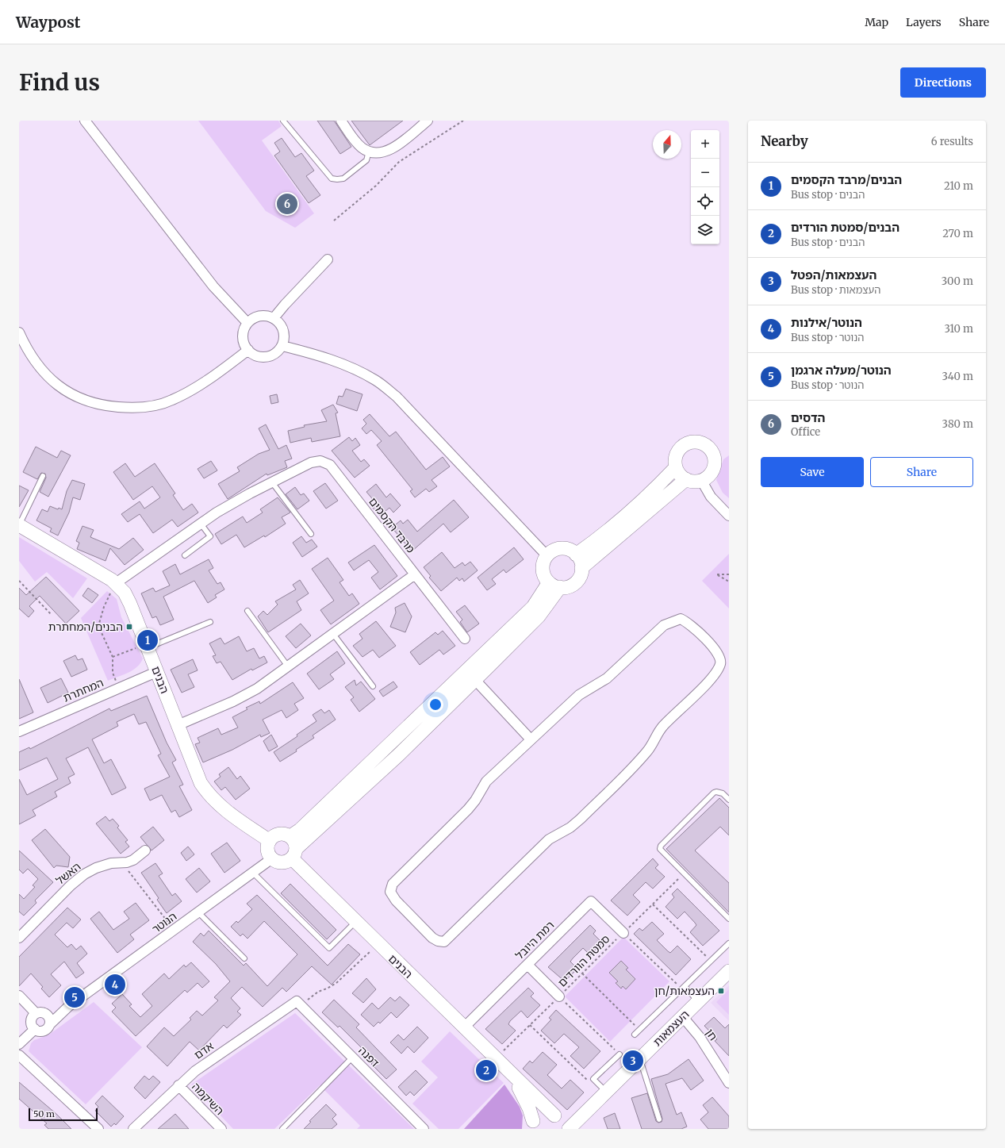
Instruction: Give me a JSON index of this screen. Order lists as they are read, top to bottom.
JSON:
{
  "streets": {
    "street": [
      "מרבד הקסמים",
      "הבנים",
      "המחתרת",
      "האשל",
      "הנוטר",
      "רמת היובל",
      "העצמאות",
      "חן",
      "אדם",
      "דפנה",
      "השיקמה"
    ],
    "path": ["סמטת הוורדים"]
  },
  "crossings": [
    ["מרבד הקסמים", "הבנים"],
    ["הבנים", "המחתרת"],
    ["הבנים", "הנוטר"],
    ["הבנים", "רמת היובל"],
    ["הבנים", "סמטת הוורדים"],
    ["הבנים", "העצמאות"],
    ["רמת היובל", "סמטת הוורדים"],
    ["העצמאות", "חן"],
    ["אדם", "דפנה"],
    ["אדם", "השיקמה"]
  ],
  "places": {
    "transit": ["הבנים/המחתרת", "העצמאות/חן"]
  },
  "scale_bar": "50 m",
  "north": "top",
  "page": {
    "header": "Waypost",
    "nav": ["Map", "Layers", "Share"],
    "buttons": [
      "Directions",
      ["Save", "Share"]
    ],
    "title": "Find us",
    "heading": ["Nearby", "6 results"],
    "map_buttons": ["+", "−"],
    "list": [
      {
        "mark": "1",
        "name": "הבנים/מרבד הקסמים",
        "note": "Bus stop · הבנים",
        "value": "210 m"
      },
      {
        "mark": "2",
        "name": "הבנים/סמטת הורדים",
        "note": "Bus stop · הבנים",
        "value": "270 m"
      },
      {
        "mark": "3",
        "name": "העצמאות/הפטל",
        "note": "Bus stop · העצמאות",
        "value": "300 m"
      },
      {
        "mark": "4",
        "name": "הנוטר/אילנות",
        "note": "Bus stop · הנוטר",
        "value": "310 m"
      },
      {
        "mark": "5",
        "name": "הנוטר/מעלה ארגמן",
        "note": "Bus stop · הנוטר",
        "value": "340 m"
      },
      {
        "mark": "6",
        "name": "הדסים",
        "note": "Office",
        "value": "380 m"
      }
    ],
    "pins": [
      "6",
      "1",
      "4",
      "5",
      "3",
      "2"
    ],
    "scale": "50 m"
  }
}
